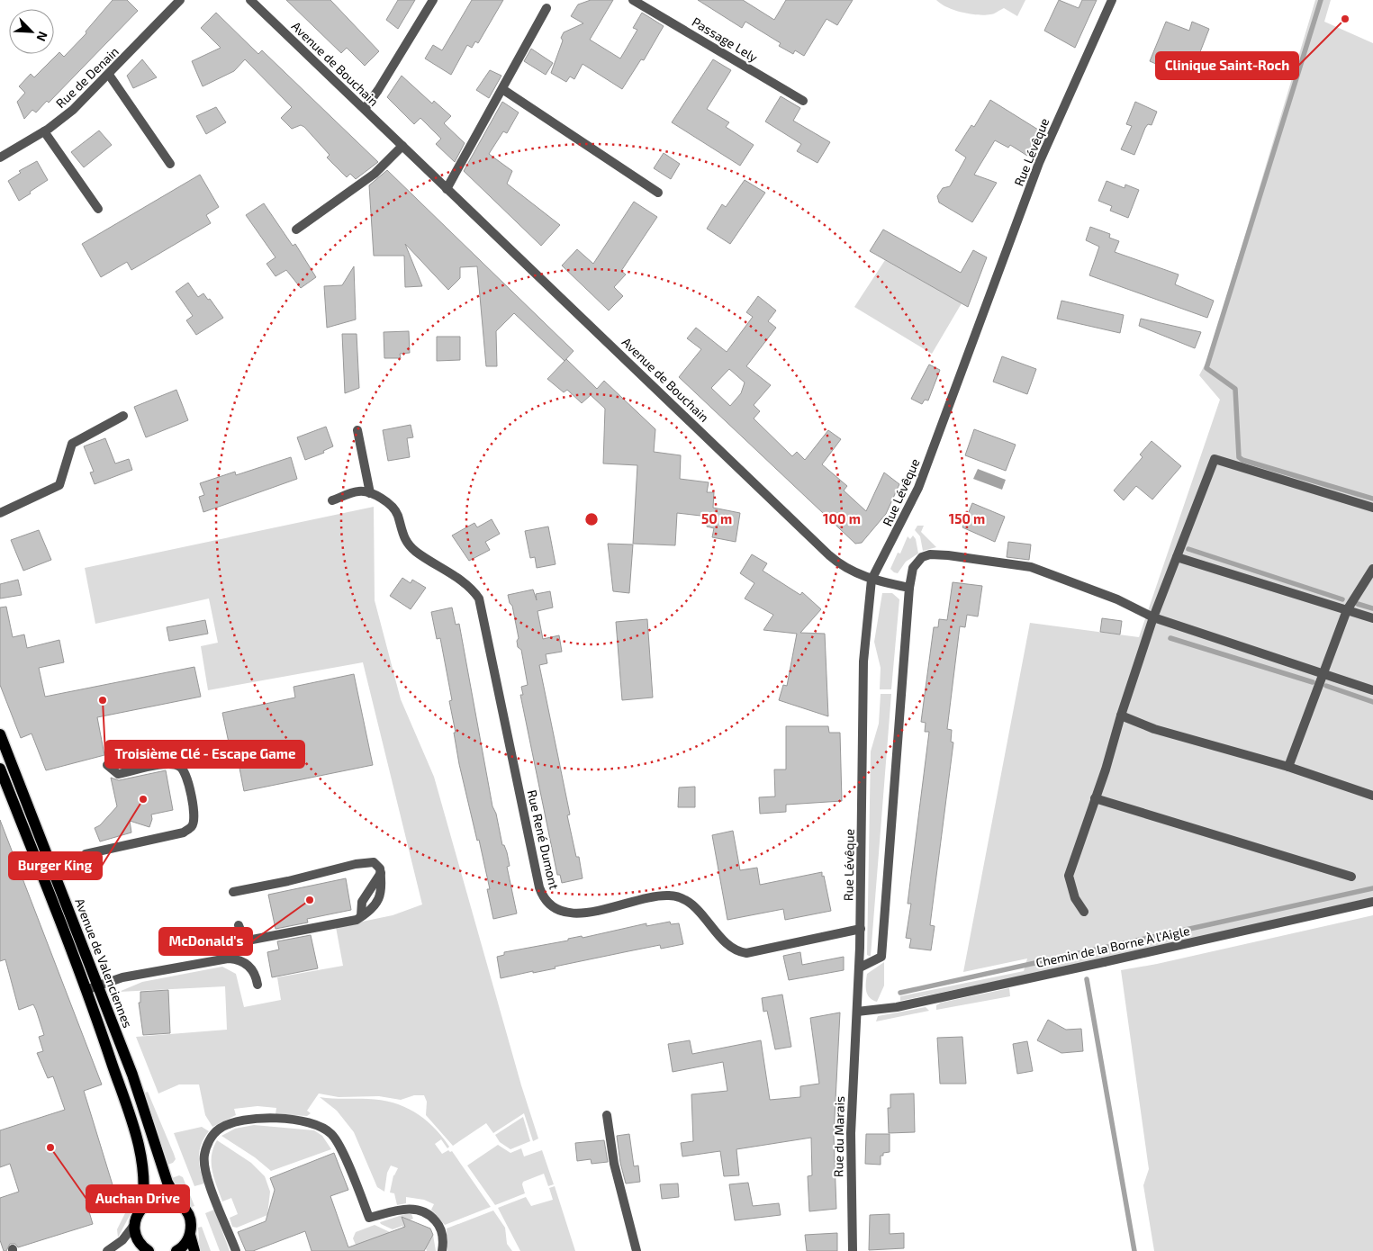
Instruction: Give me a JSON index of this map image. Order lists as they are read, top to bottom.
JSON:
{
  "streets": {
    "main road": ["Avenue de Valenciennes"],
    "street": [
      "Passage Lely",
      "Avenue de Bouchain",
      "Rue de Denain",
      "Rue Lévêque",
      "Rue René Dumont",
      "Chemin de la Borne À l'Aigle",
      "Rue du Marais"
    ]
  },
  "crossings": [
    ["Avenue de Bouchain", "Rue Lévêque"],
    ["Rue Lévêque", "Rue René Dumont"],
    ["Rue Lévêque", "Chemin de la Borne À l'Aigle"],
    ["Rue Lévêque", "Rue du Marais"]
  ],
  "places": [
    "Clinique Saint-Roch",
    "Troisième Clé - Escape Game",
    "Burger King",
    "McDonald's",
    "Auchan Drive"
  ],
  "north": "bottom right",
  "rings": ["50 m", "100 m", "150 m"]
}
